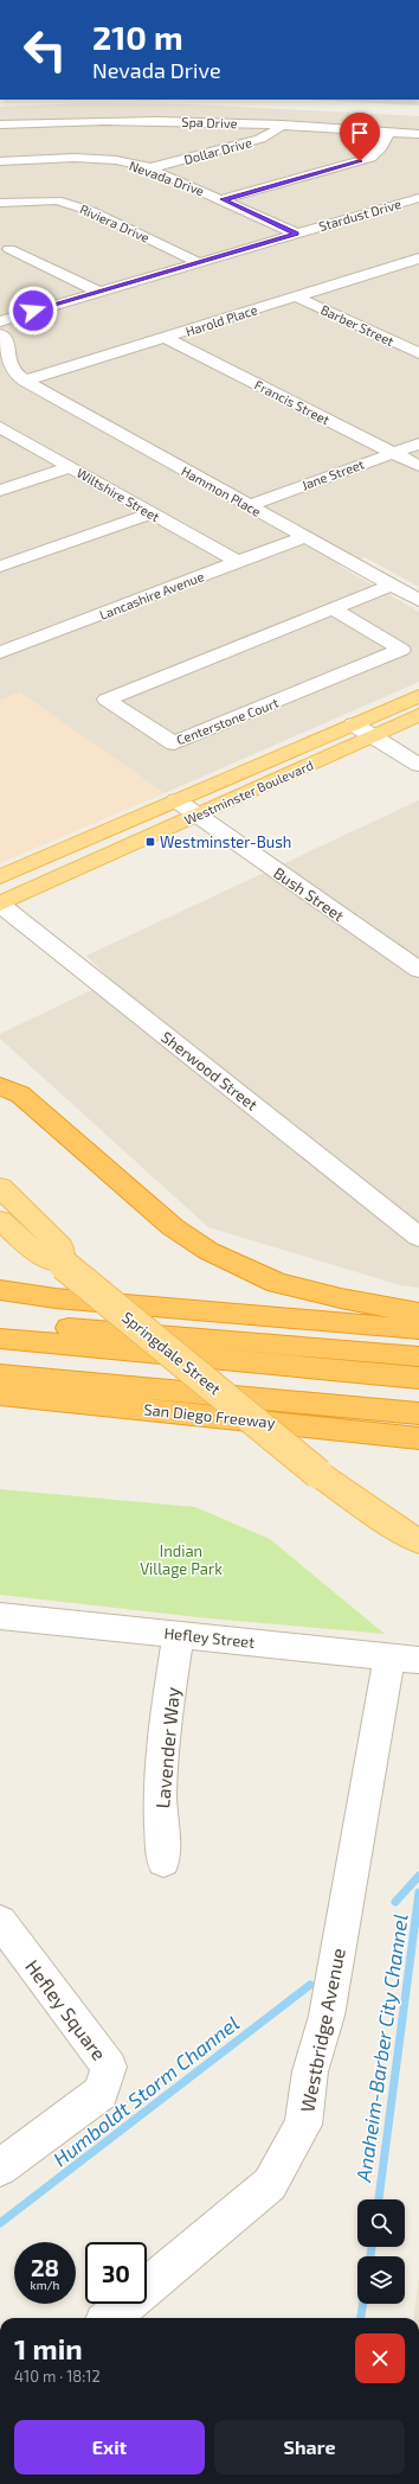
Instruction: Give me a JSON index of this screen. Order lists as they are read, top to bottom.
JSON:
{
  "streets": {
    "highway": ["San Diego Freeway"],
    "main road": ["Westminster Boulevard", "Springdale Street"],
    "street": [
      "Spa Drive",
      "Dollar Drive",
      "Nevada Drive",
      "Stardust Drive",
      "Riviera Drive",
      "Harold Place",
      "Barber Street",
      "Francis Street",
      "Jane Street",
      "Hammon Place",
      "Wiltshire Street",
      "Lancashire Avenue",
      "Centerstone Court",
      "Bush Street",
      "Sherwood Street",
      "Hefley Street",
      "Lavender Way",
      "Hefley Square",
      "Westbridge Avenue"
    ]
  },
  "crossings": [
    ["Spa Drive", "Dollar Drive"],
    ["Dollar Drive", "Nevada Drive"],
    ["Nevada Drive", "Stardust Drive"],
    ["Stardust Drive", "Riviera Drive"],
    ["Harold Place", "Barber Street"],
    ["Harold Place", "Francis Street"],
    ["Harold Place", "Hammon Place"],
    ["Francis Street", "Jane Street"],
    ["Jane Street", "Hammon Place"],
    ["Hammon Place", "Lancashire Avenue"],
    ["Hammon Place", "Centerstone Court"],
    ["Wiltshire Street", "Lancashire Avenue"],
    ["Westminster Boulevard", "Bush Street"],
    ["Westminster Boulevard", "Sherwood Street"],
    ["Hefley Street", "Lavender Way"],
    ["Hefley Street", "Westbridge Avenue"]
  ],
  "water": ["Anaheim-Barber City Channel", "Humboldt Storm Channel"],
  "parks": ["Indian Village Park"],
  "places": {
    "transit": ["Westminster-Bush"]
  },
  "page": {
    "turn": ["210 m", "Nevada Drive"],
    "speed": "28 km/h",
    "limit": "30",
    "heading": ["1 min", "410 m · 18:12"],
    "buttons": ["Exit", "Share"]
  }
}
